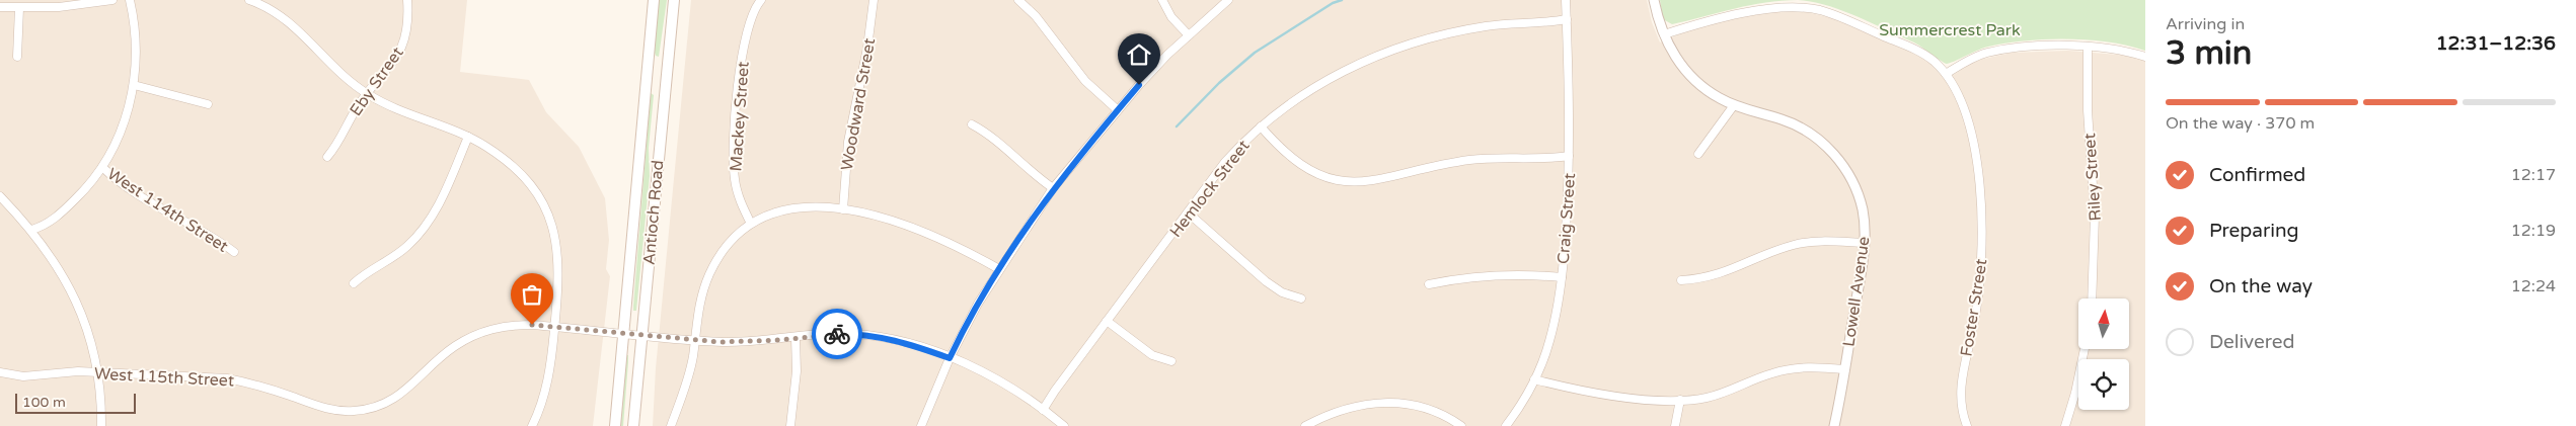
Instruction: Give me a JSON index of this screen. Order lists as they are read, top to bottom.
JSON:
{
  "streets": {
    "main road": ["Antioch Road"],
    "street": [
      "Eby Street",
      "Woodward Street",
      "Mackey Street",
      "Riley Street",
      "Hemlock Street",
      "West 114th Street",
      "Craig Street",
      "Lowell Avenue",
      "Foster Street",
      "West 115th Street"
    ]
  },
  "crossings": [
    ["Hemlock Street", "Craig Street"],
    ["Hemlock Street", "West 115th Street"],
    ["Antioch Road", "West 115th Street"]
  ],
  "parks": ["Summercrest Park"],
  "scale_bar": "100 m",
  "north": "top",
  "page": {
    "heading": ["3 min", "Arriving in", "12:31–12:36"],
    "bar": "On the way · 370 m",
    "list": [
      ["Confirmed", "12:17"],
      ["Preparing", "12:19"],
      ["On the way", "12:24"],
      "Delivered"
    ],
    "scale": "100 m"
  }
}
